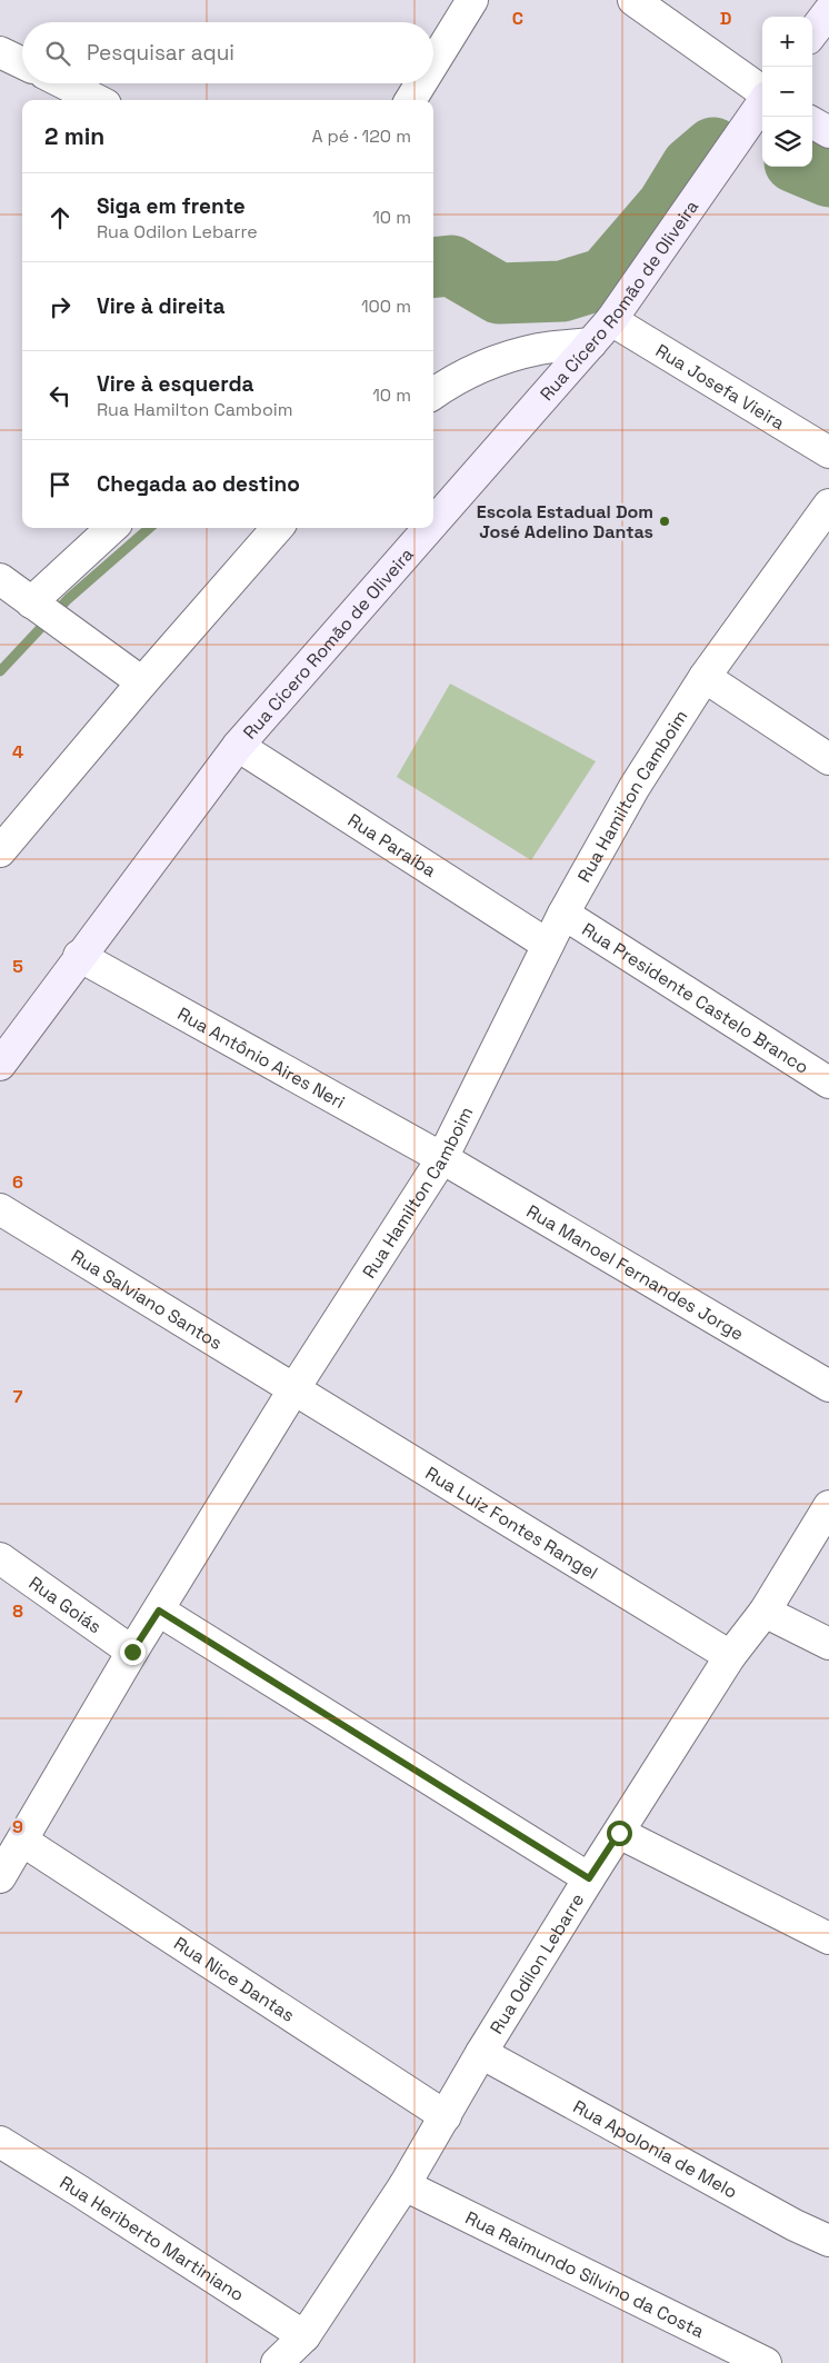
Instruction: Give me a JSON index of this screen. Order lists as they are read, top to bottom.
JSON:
{
  "streets": {
    "street": [
      "Rua Cícero Romão de Oliveira",
      "Rua Josefa Vieira",
      "Rua Hamilton Camboim",
      "Rua Paraíba",
      "Rua Presidente Castelo Branco",
      "Rua Antônio Aires Neri",
      "Rua Manoel Fernandes Jorge",
      "Rua Salviano Santos",
      "Rua Luiz Fontes Rangel",
      "Rua Goiás",
      "Rua Odilon Lebarre",
      "Rua Nice Dantas",
      "Rua Apolonia de Melo",
      "Rua Heriberto Martiniano",
      "Rua Raimundo Silvino da Costa"
    ]
  },
  "crossings": [
    ["Rua Cícero Romão de Oliveira", "Rua Josefa Vieira"],
    ["Rua Cícero Romão de Oliveira", "Rua Paraíba"],
    ["Rua Cícero Romão de Oliveira", "Rua Antônio Aires Neri"],
    ["Rua Hamilton Camboim", "Rua Paraíba"],
    ["Rua Hamilton Camboim", "Rua Presidente Castelo Branco"],
    ["Rua Hamilton Camboim", "Rua Antônio Aires Neri"],
    ["Rua Hamilton Camboim", "Rua Manoel Fernandes Jorge"],
    ["Rua Hamilton Camboim", "Rua Salviano Santos"],
    ["Rua Hamilton Camboim", "Rua Luiz Fontes Rangel"],
    ["Rua Hamilton Camboim", "Rua Goiás"],
    ["Rua Hamilton Camboim", "Rua Nice Dantas"],
    ["Rua Antônio Aires Neri", "Rua Manoel Fernandes Jorge"],
    ["Rua Salviano Santos", "Rua Luiz Fontes Rangel"],
    ["Rua Luiz Fontes Rangel", "Rua Odilon Lebarre"],
    ["Rua Odilon Lebarre", "Rua Nice Dantas"],
    ["Rua Odilon Lebarre", "Rua Apolonia de Melo"],
    ["Rua Odilon Lebarre", "Rua Heriberto Martiniano"],
    ["Rua Odilon Lebarre", "Rua Raimundo Silvino da Costa"]
  ],
  "places": ["Escola Estadual Dom José Adelino Dantas"],
  "page": {
    "map_buttons": ["+", "−"],
    "search": "Pesquisar aqui",
    "heading": ["2 min", "A pé · 120 m"],
    "list": [
      ["Siga em frente", "Rua Odilon Lebarre", "10 m"],
      ["Vire à direita", "100 m"],
      ["Vire à esquerda", "Rua Hamilton Camboim", "10 m"],
      "Chegada ao destino"
    ]
  },
  "grid": {
    "columns": ["C", "D"],
    "rows": [
      "4",
      "5",
      "6",
      "7",
      "8",
      "9"
    ]
  }
}
